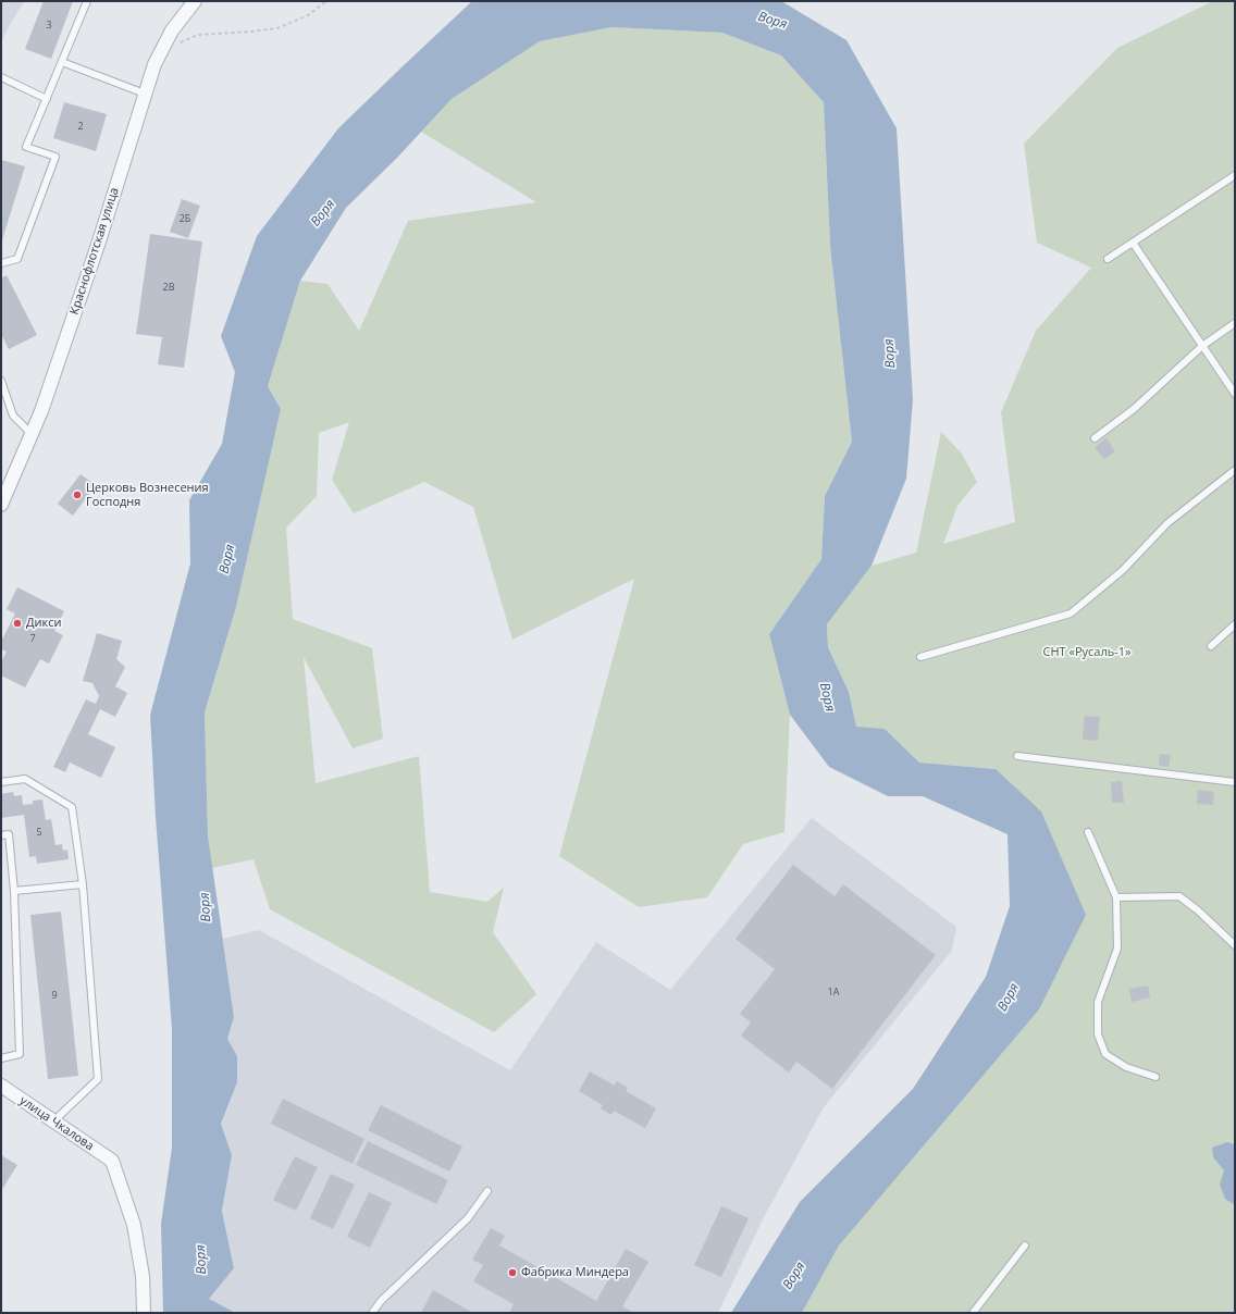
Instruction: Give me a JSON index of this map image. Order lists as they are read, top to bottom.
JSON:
{
  "streets": {
    "street": ["Краснофлотская улица", "улица Чкалова"]
  },
  "water": ["Воря"],
  "parks": ["СНТ «Русаль-1»"],
  "places": ["Церковь Вознесения Господня", "Дикси", "Фабрика Миндера"],
  "house_numbers": [
    "3",
    "2",
    "2Б",
    "2В",
    "7",
    "5",
    "1А",
    "9"
  ]
}
